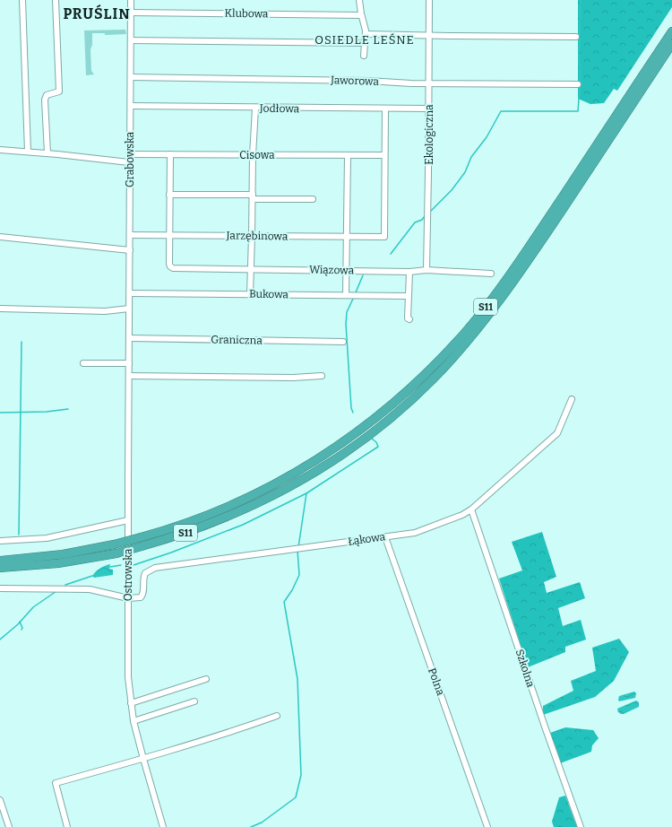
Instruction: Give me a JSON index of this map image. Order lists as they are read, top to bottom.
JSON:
{
  "streets": {
    "highway": ["S11"],
    "street": [
      "Klubowa",
      "Jaworowa",
      "Jodłowa",
      "Ekologiczna",
      "Cisowa",
      "Grabowska",
      "Jarzębinowa",
      "Wiązowa",
      "Bukowa",
      "Graniczna",
      "Łąkowa",
      "Ostrowska",
      "Szkolna",
      "Polna"
    ]
  },
  "crossings": [
    ["Klubowa", "Grabowska"],
    ["Jaworowa", "Ekologiczna"],
    ["Jaworowa", "Grabowska"],
    ["Jodłowa", "Ekologiczna"],
    ["Jodłowa", "Grabowska"],
    ["Ekologiczna", "Wiązowa"],
    ["Cisowa", "Grabowska"],
    ["Cisowa", "Jarzębinowa"],
    ["Grabowska", "Jarzębinowa"],
    ["Grabowska", "Bukowa"],
    ["Grabowska", "Ostrowska"],
    ["Jarzębinowa", "Wiązowa"],
    ["Graniczna", "Ostrowska"],
    ["Łąkowa", "Ostrowska"],
    ["Łąkowa", "Szkolna"],
    ["Łąkowa", "Polna"]
  ],
  "districts": ["PRUŚLIN", "OSIEDLE LEŚNE"]
}
